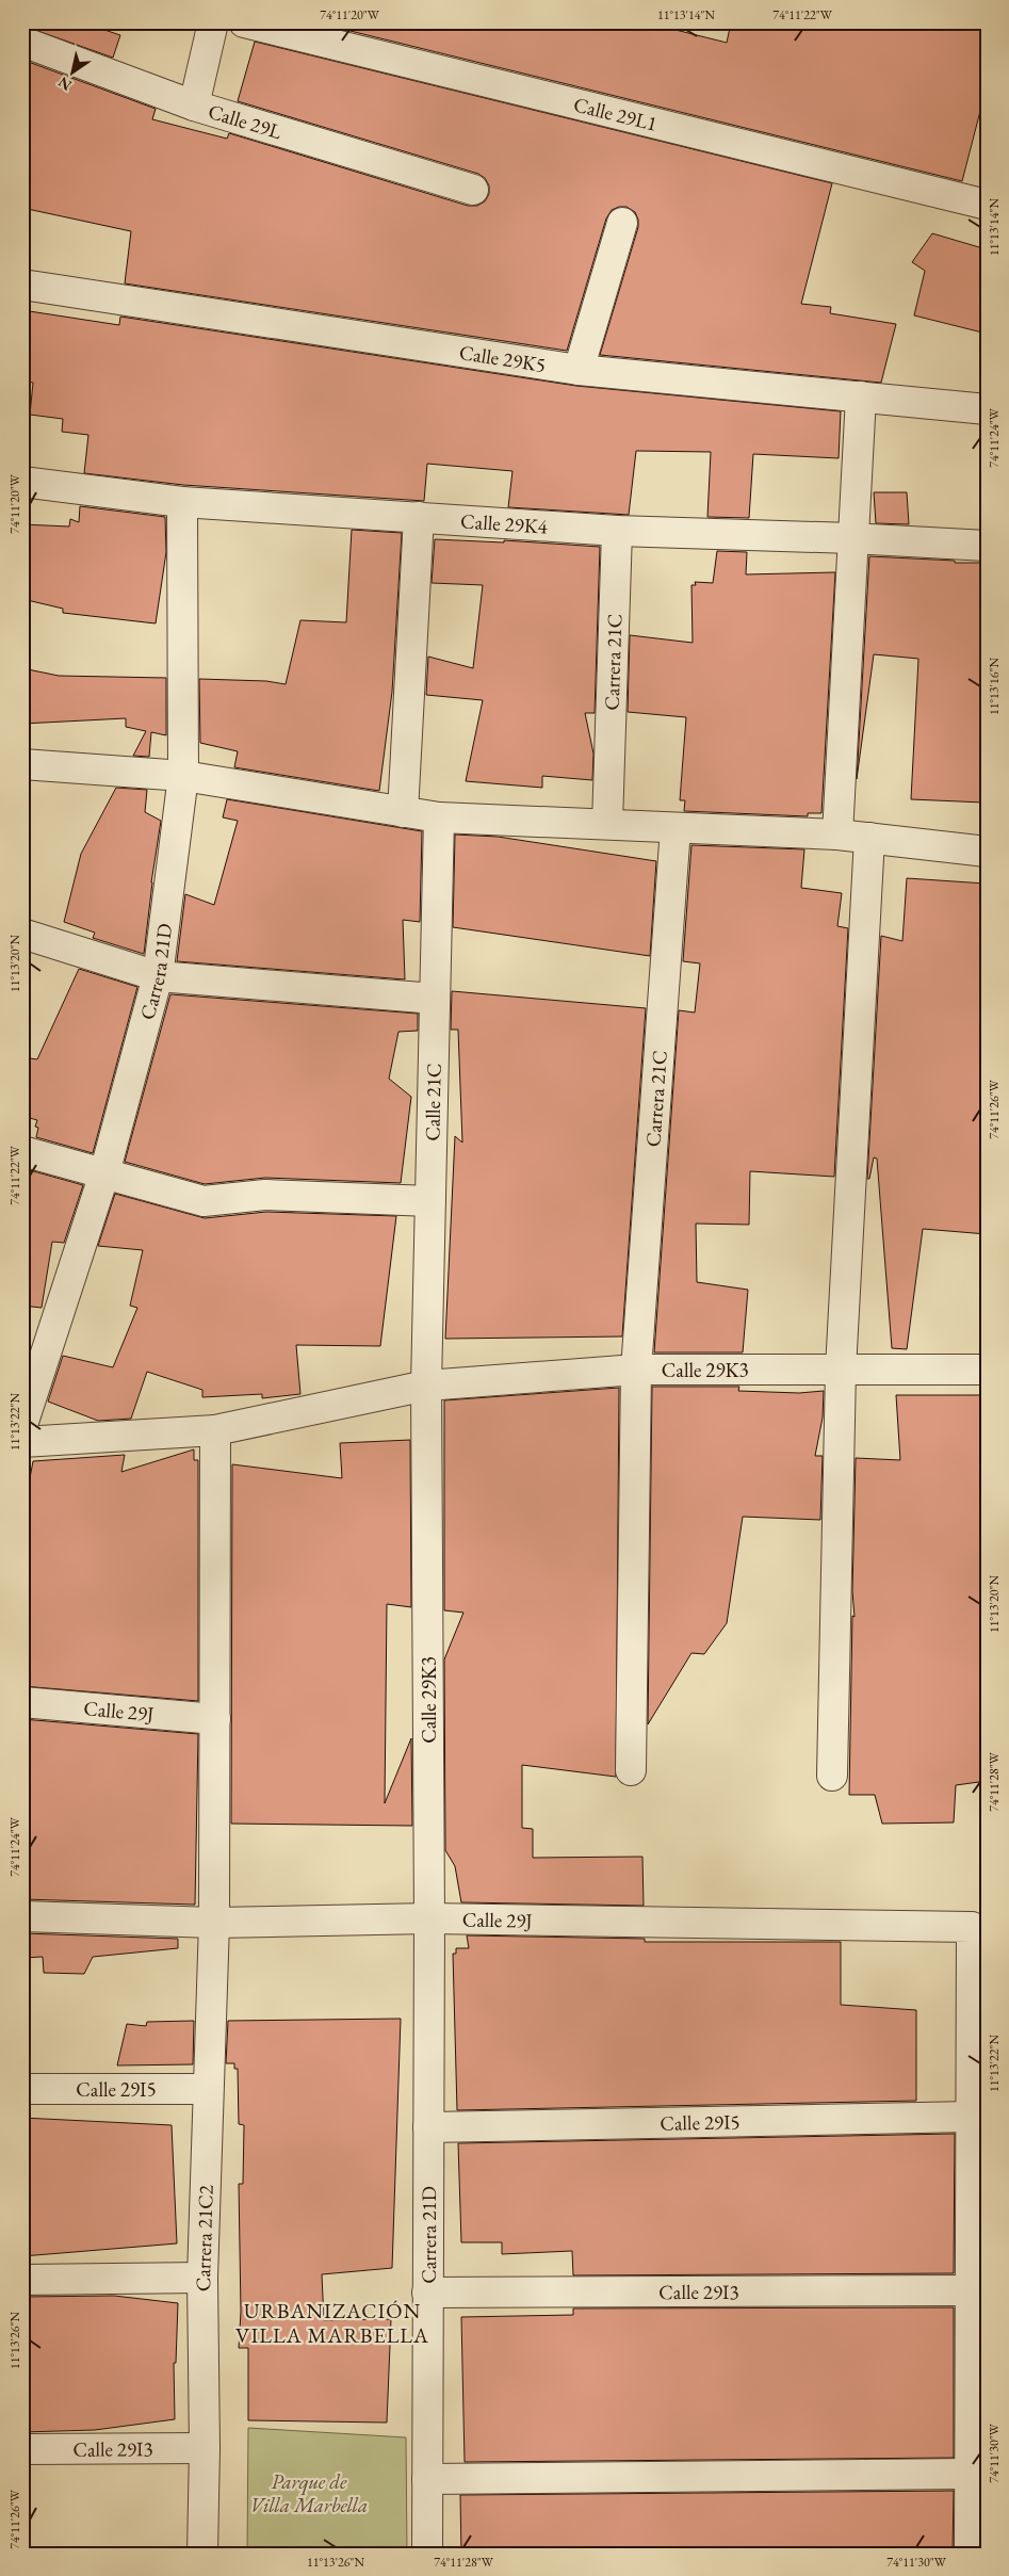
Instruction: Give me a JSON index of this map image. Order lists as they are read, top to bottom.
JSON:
{
  "streets": {
    "street": [
      "Calle 29L1",
      "Calle 29L",
      "Calle 29K5",
      "Calle 29K4",
      "Carrera 21C",
      "Carrera 21D",
      "Calle 21C",
      "Calle 29K3",
      "Calle 29J",
      "Calle 29I5",
      "Carrera 21C2",
      "Calle 29I3"
    ]
  },
  "crossings": [
    ["Calle 29K4", "Carrera 21C"],
    ["Calle 29K4", "Carrera 21D"],
    ["Carrera 21C", "Calle 29K3"],
    ["Carrera 21D", "Calle 29K3"],
    ["Carrera 21D", "Calle 29J"],
    ["Carrera 21D", "Calle 29I5"],
    ["Carrera 21D", "Calle 29I3"],
    ["Calle 21C", "Calle 29K3"],
    ["Calle 29K3", "Calle 29J"],
    ["Calle 29K3", "Carrera 21C2"],
    ["Calle 29J", "Calle 29I5"],
    ["Calle 29J", "Carrera 21C2"],
    ["Calle 29I5", "Carrera 21C2"],
    ["Carrera 21C2", "Calle 29I3"]
  ],
  "districts": ["URBANIZACIÓN VILLA MARBELLA"],
  "parks": ["Parque de Villa Marbella"],
  "north": "bottom left",
  "coordinates": [
    "74°11'20\"W",
    "11°13'14\"N",
    "74°11'22\"W",
    "74°11'24\"W",
    "11°13'16\"N",
    "11°13'20\"N",
    "74°11'26\"W",
    "11°13'22\"N",
    "74°11'28\"W",
    "11°13'26\"N",
    "74°11'30\"W"
  ]
}
